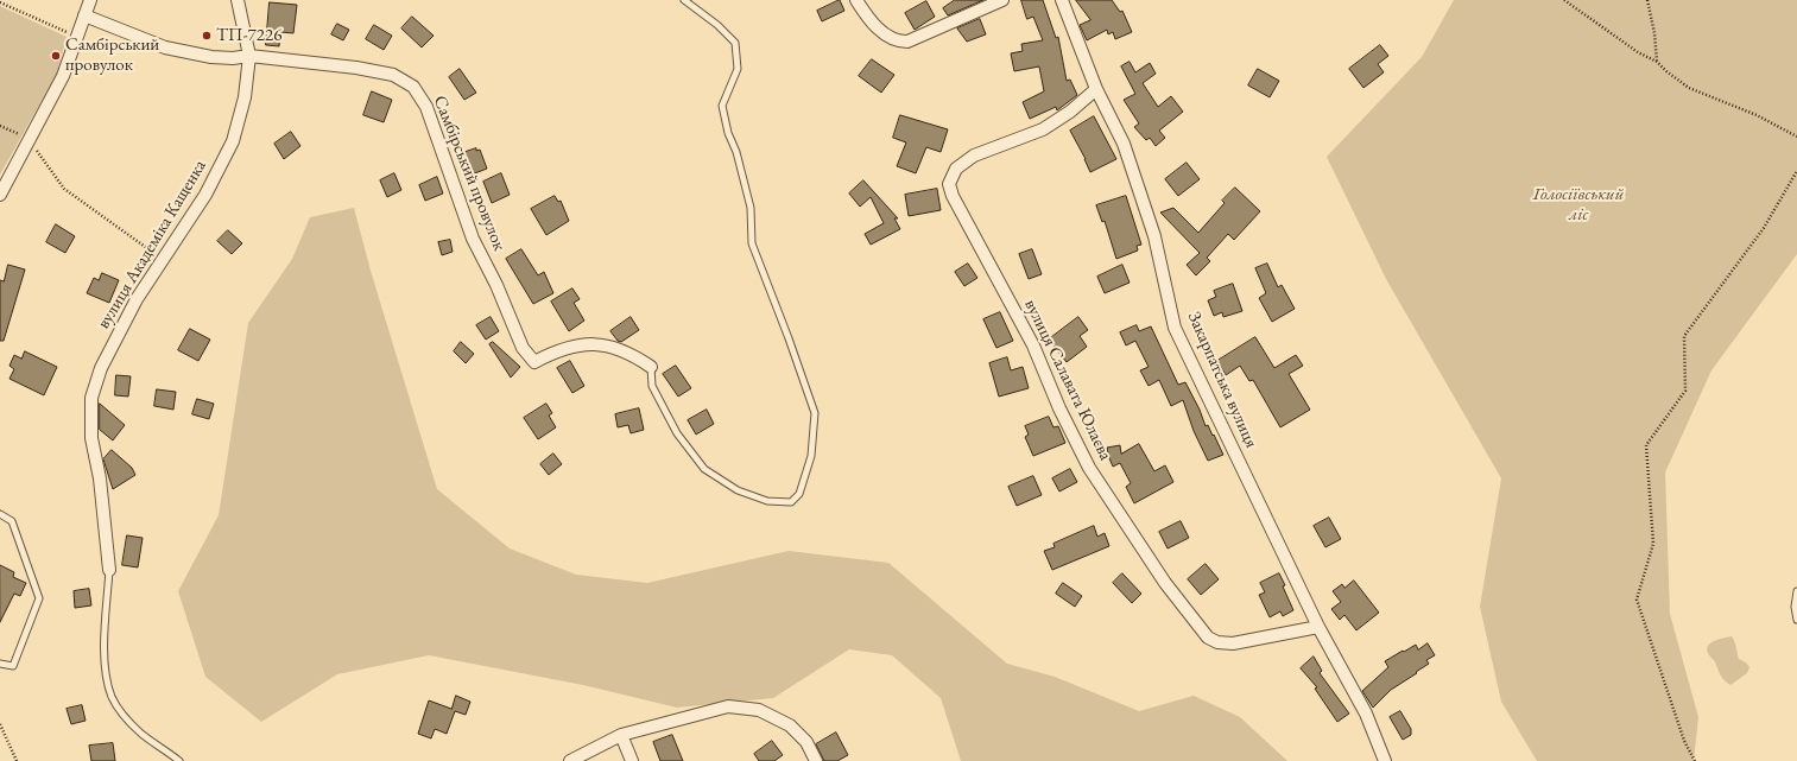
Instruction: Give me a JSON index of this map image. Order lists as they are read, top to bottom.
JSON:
{
  "streets": {
    "street": [
      "Самбірський провулок",
      "вулиця Академіка Кащенка",
      "вулиця Салавата Юлаєва",
      "Закарпатська вулиця"
    ]
  },
  "crossings": [
    ["Самбірський провулок", "вулиця Академіка Кащенка"],
    ["вулиця Салавата Юлаєва", "Закарпатська вулиця"]
  ],
  "parks": ["Голосіївський ліс"],
  "places": ["ТП-7226", "Самбірський провулок"]
}
